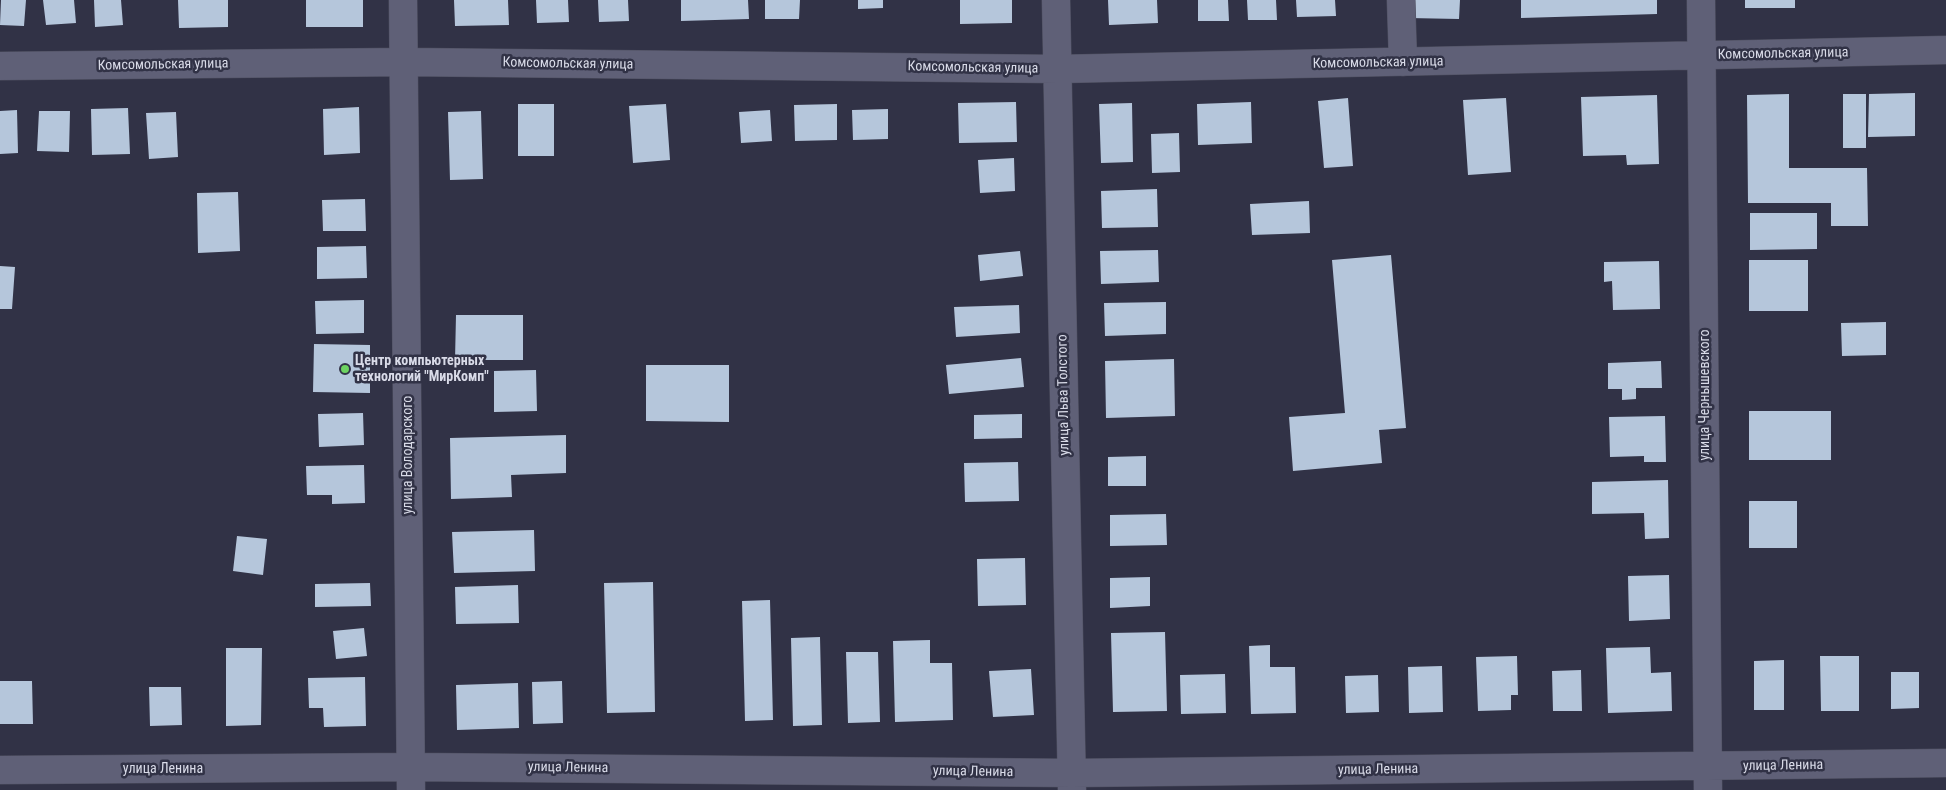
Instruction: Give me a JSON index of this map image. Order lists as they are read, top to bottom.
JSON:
{
  "streets": {
    "street": [
      "Комсомольская улица",
      "улица Льва Толстого",
      "улица Чернышевского",
      "улица Володарского",
      "улица Ленина"
    ]
  },
  "crossings": [
    ["Комсомольская улица", "улица Льва Толстого"],
    ["Комсомольская улица", "улица Чернышевского"],
    ["Комсомольская улица", "улица Володарского"],
    ["улица Льва Толстого", "улица Ленина"],
    ["улица Чернышевского", "улица Ленина"],
    ["улица Володарского", "улица Ленина"]
  ],
  "places": ["Центр компьютерных технологий \"МирКомп\""]
}
